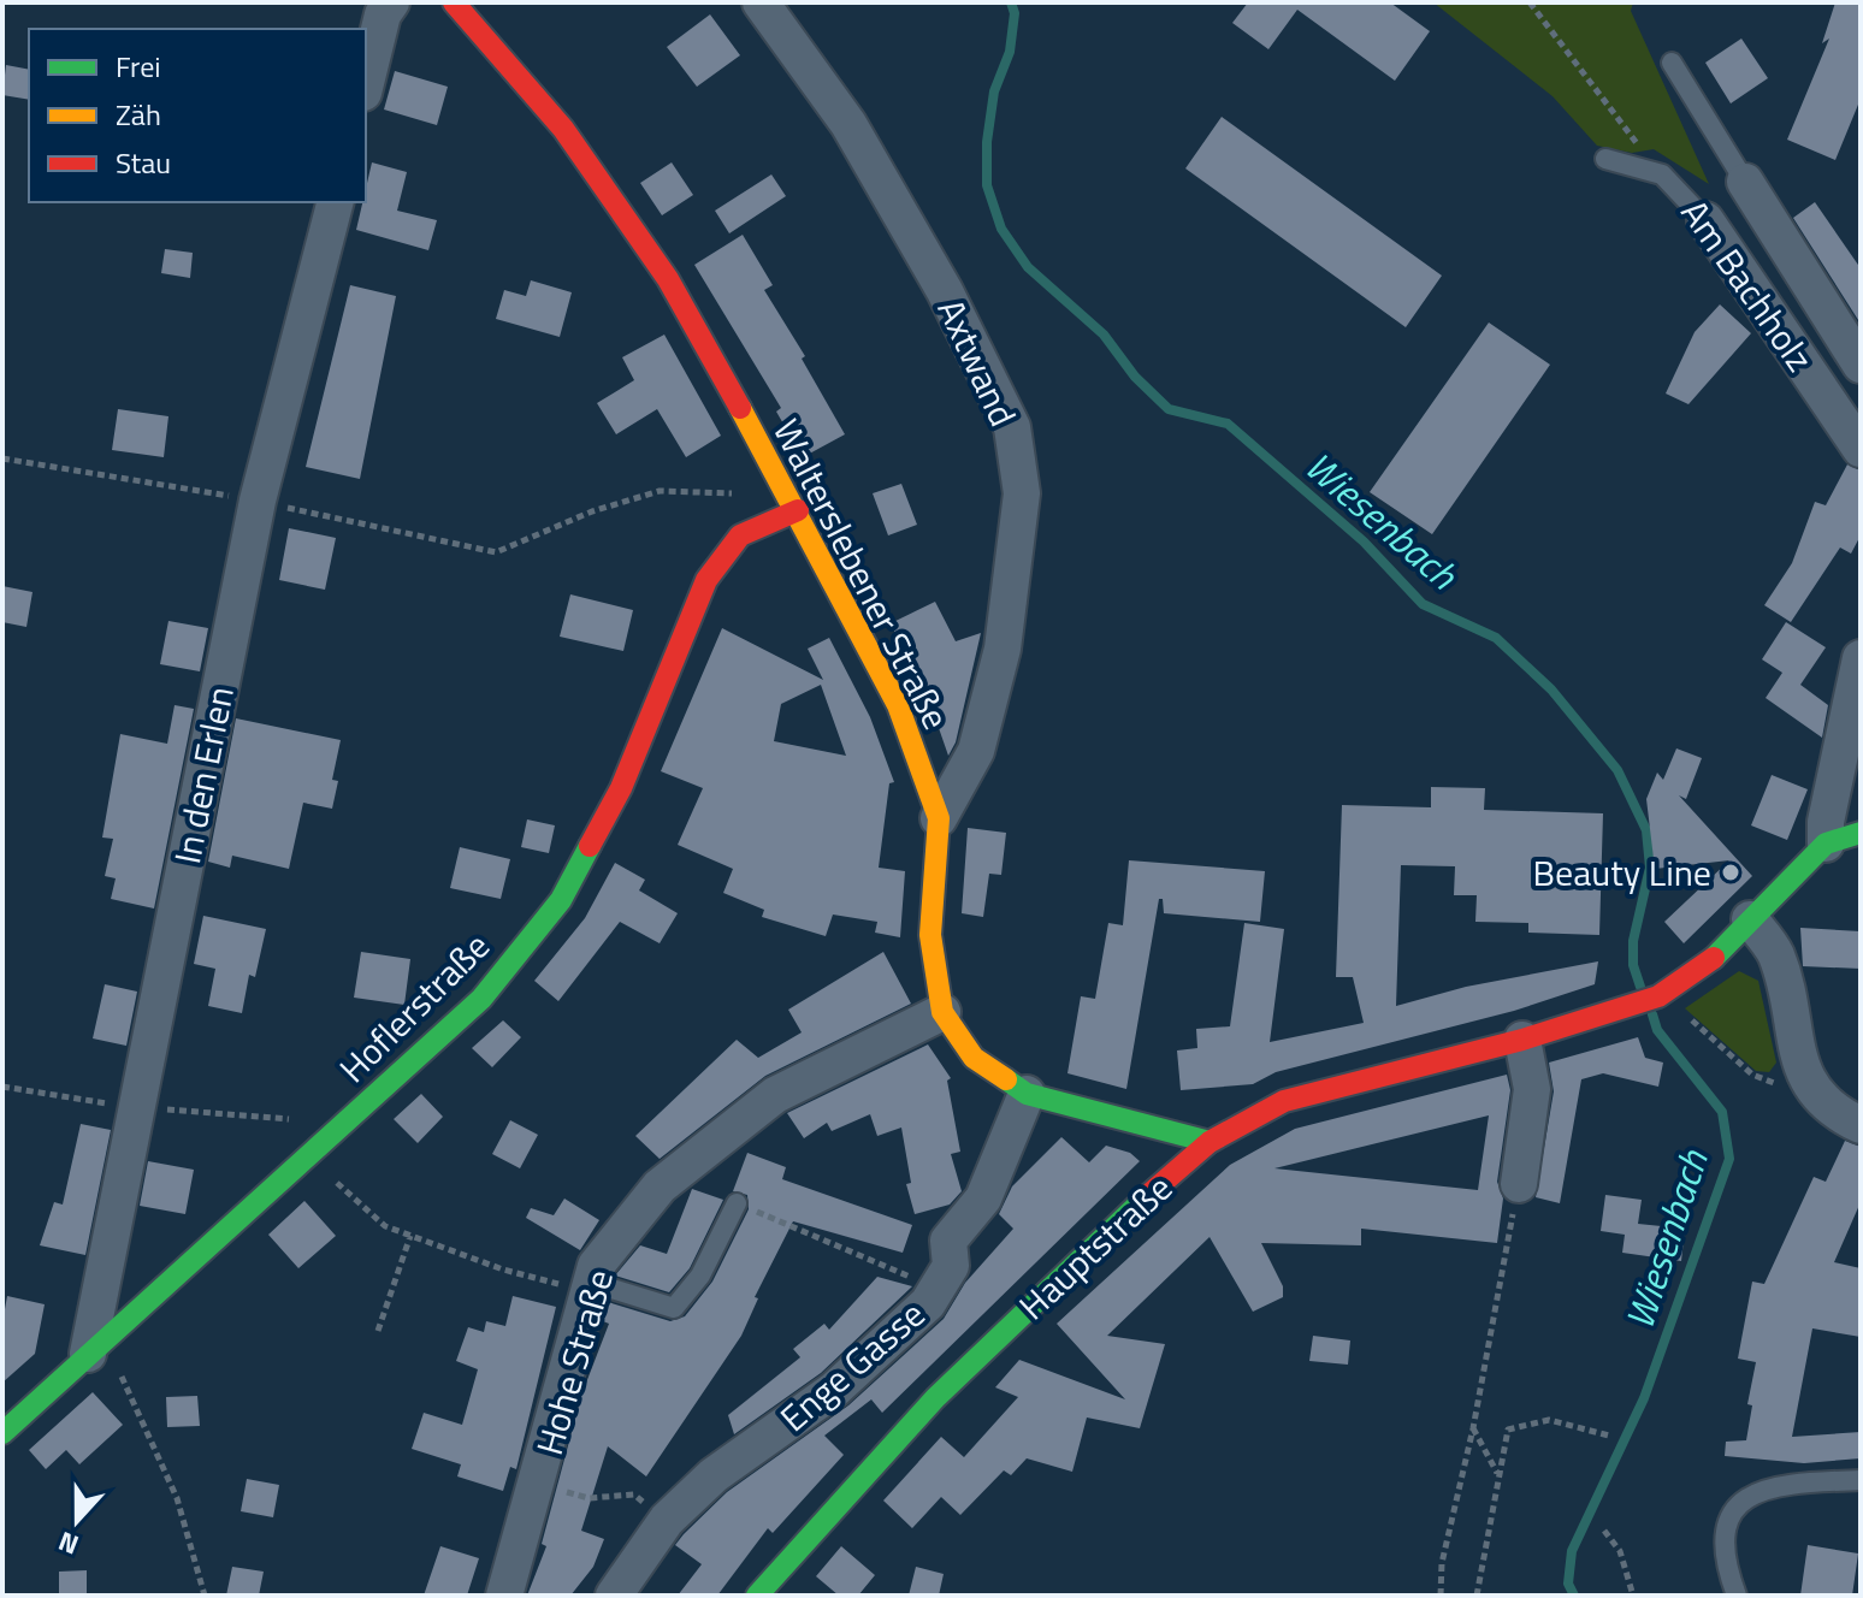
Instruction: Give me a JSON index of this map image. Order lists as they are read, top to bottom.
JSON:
{
  "streets": {
    "street": [
      "Am Bachholz",
      "Axtwand",
      "Walterslebener Straße",
      "In den Erlen",
      "Hoflerstraße",
      "Hauptstraße",
      "Hohe Straße",
      "Enge Gasse"
    ]
  },
  "crossings": [
    ["Axtwand", "Walterslebener Straße"],
    ["Walterslebener Straße", "Hoflerstraße"],
    ["Walterslebener Straße", "Hauptstraße"],
    ["Walterslebener Straße", "Hohe Straße"],
    ["Walterslebener Straße", "Enge Gasse"],
    ["In den Erlen", "Hoflerstraße"]
  ],
  "water": ["Wiesenbach"],
  "places": ["Beauty Line"],
  "legend": ["Frei", "Zäh", "Stau"],
  "north": "bottom"
}
